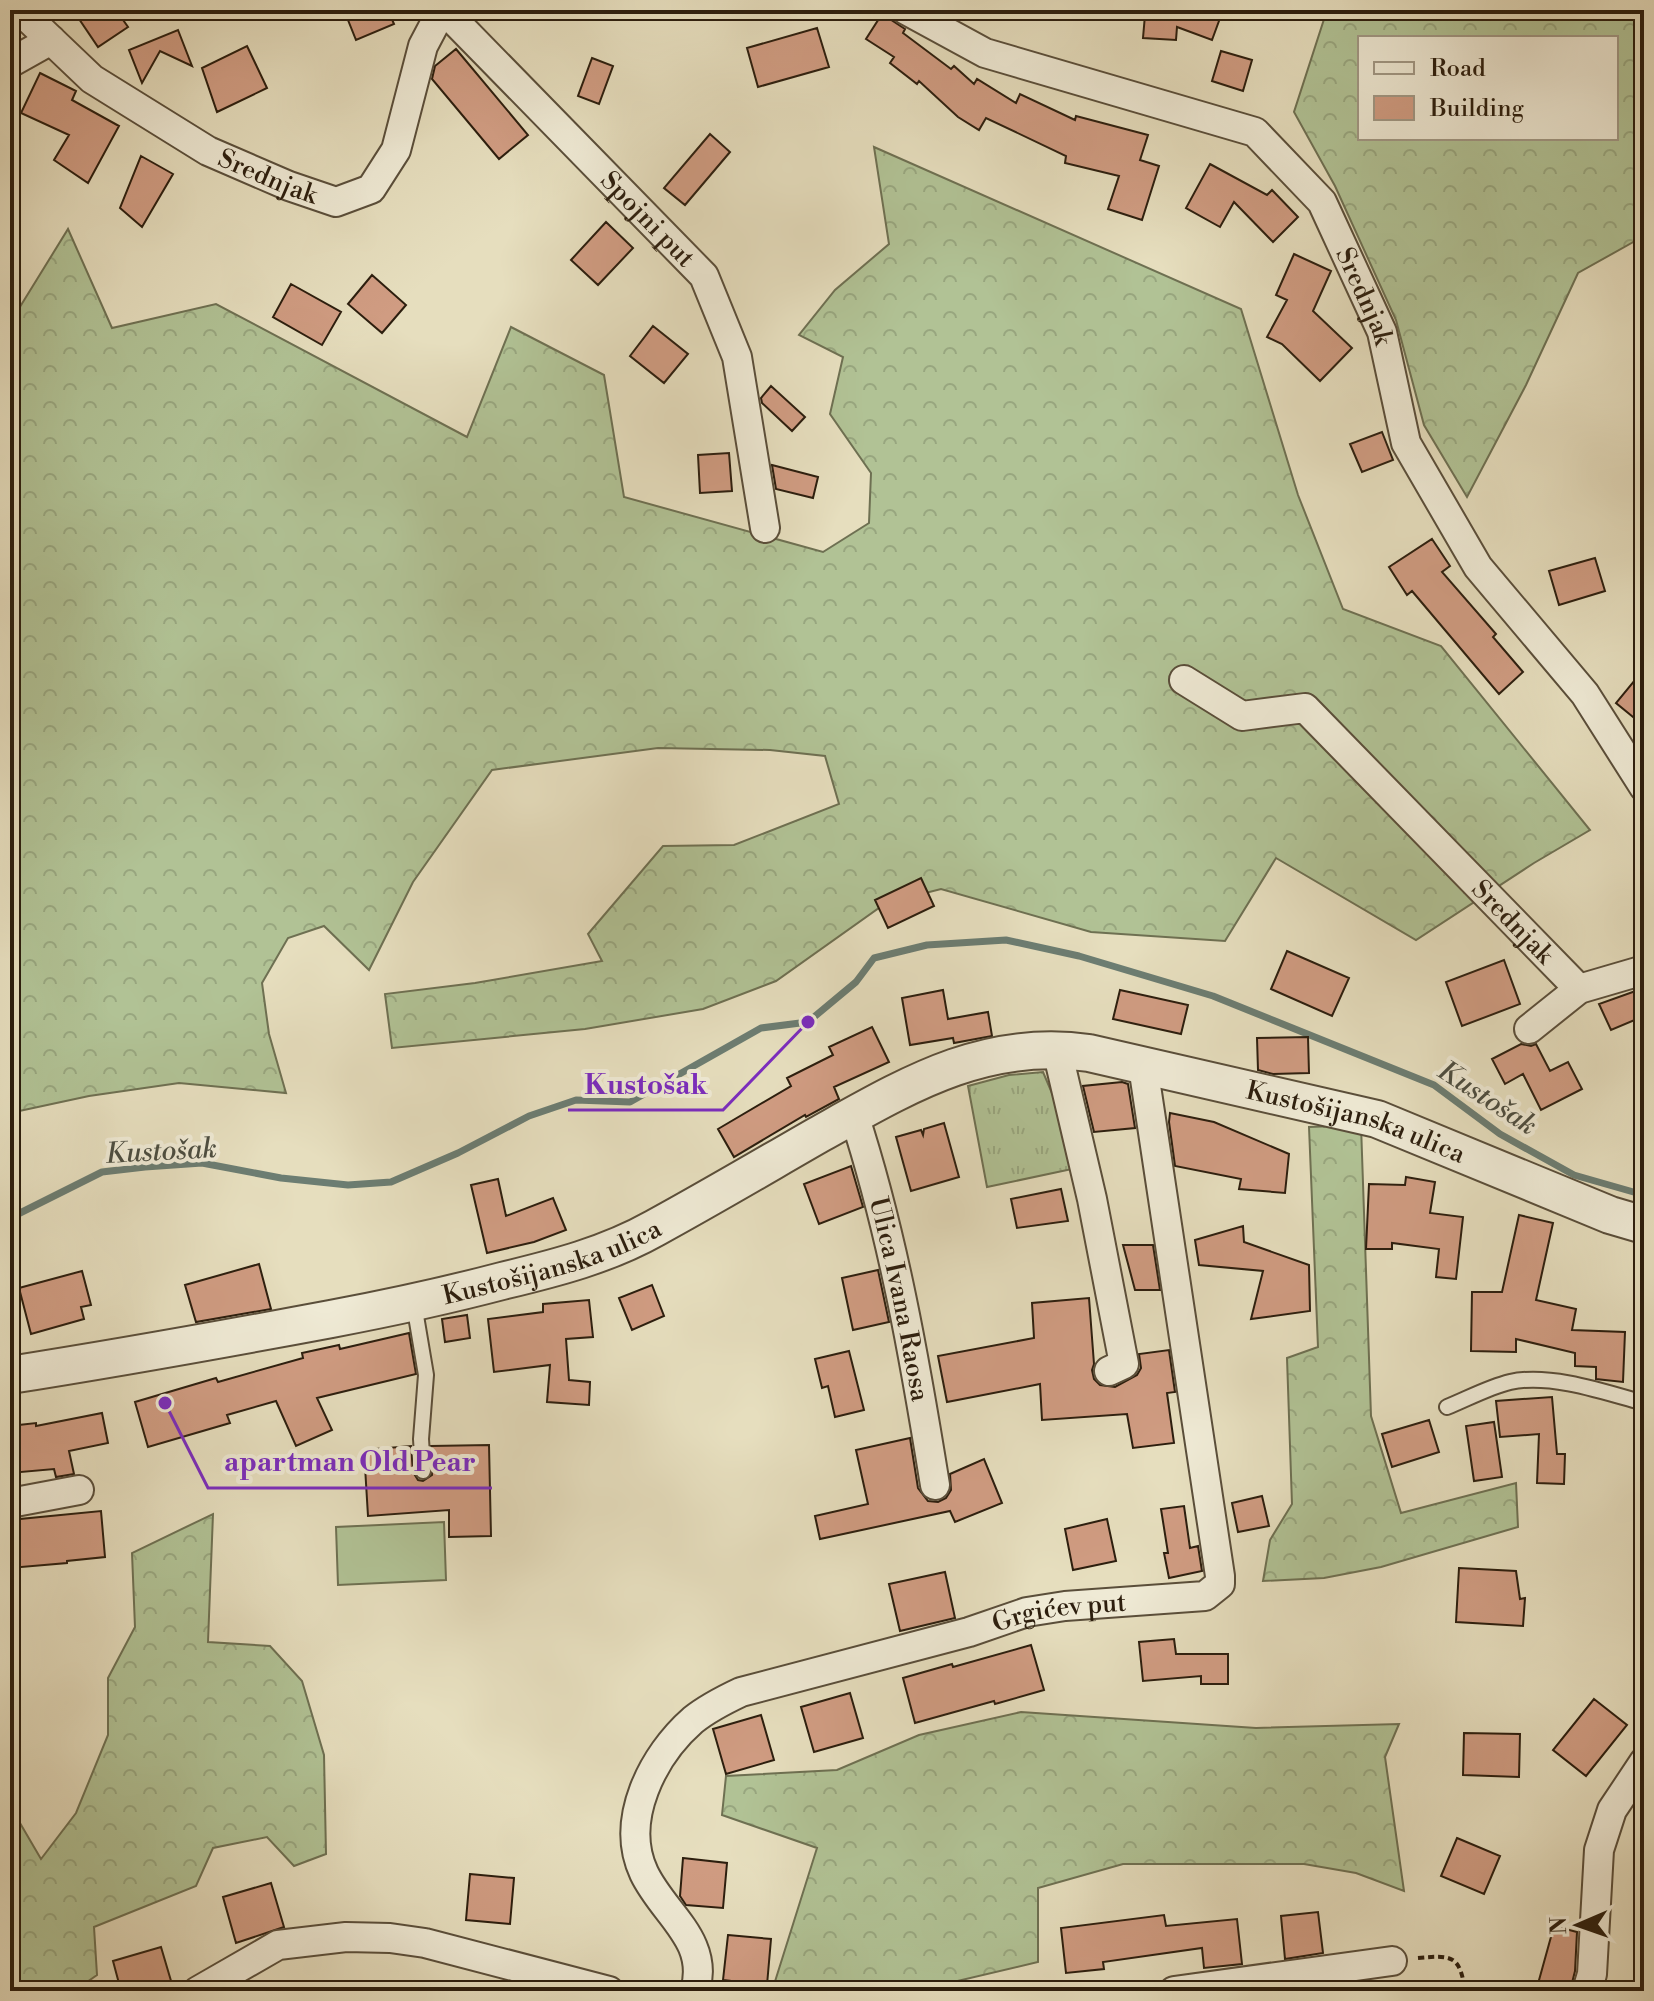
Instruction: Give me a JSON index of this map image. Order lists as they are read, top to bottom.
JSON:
{
  "streets": {
    "street": [
      "Srednjak",
      "Spojni put",
      "Kustošijanska ulica",
      "Ulica Ivana Raosa",
      "Grgićev put"
    ]
  },
  "crossings": [
    ["Srednjak", "Spojni put"],
    ["Kustošijanska ulica", "Ulica Ivana Raosa"],
    ["Kustošijanska ulica", "Grgićev put"]
  ],
  "water": ["Kustošak"],
  "places": ["Kustošak", "apartman Old Pear"],
  "legend": ["Road", "Building"],
  "north": "left"
}
